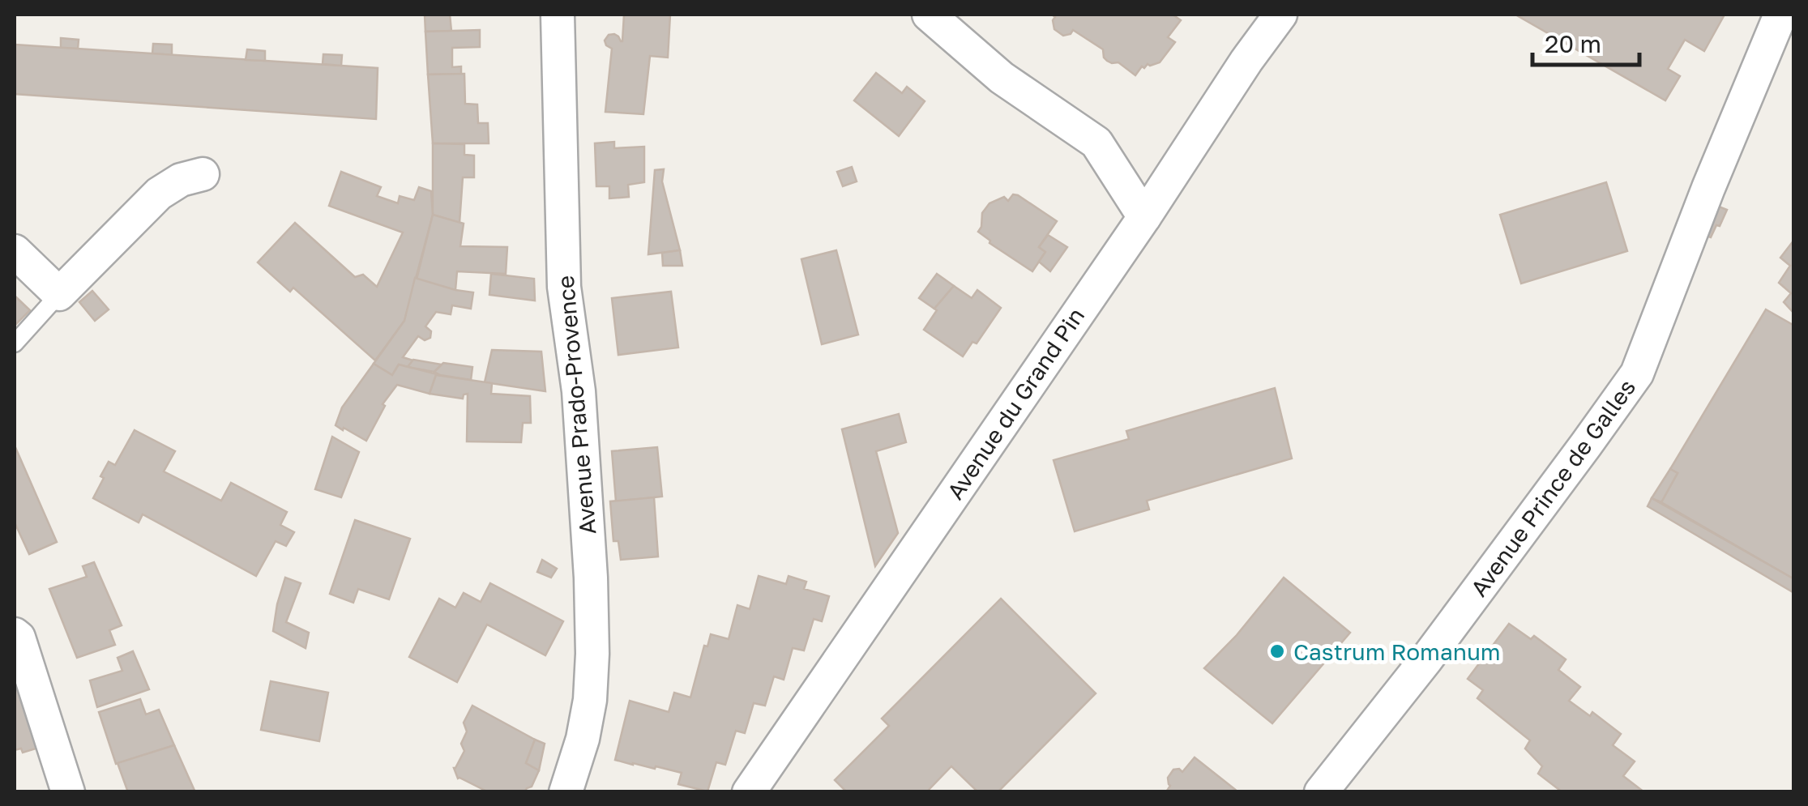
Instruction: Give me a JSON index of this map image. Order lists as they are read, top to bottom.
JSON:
{
  "streets": {
    "street": ["Avenue du Grand Pin", "Avenue Prado-Provence", "Avenue Prince de Galles"]
  },
  "places": ["Castrum Romanum"],
  "scale_bar": "20 m"
}
